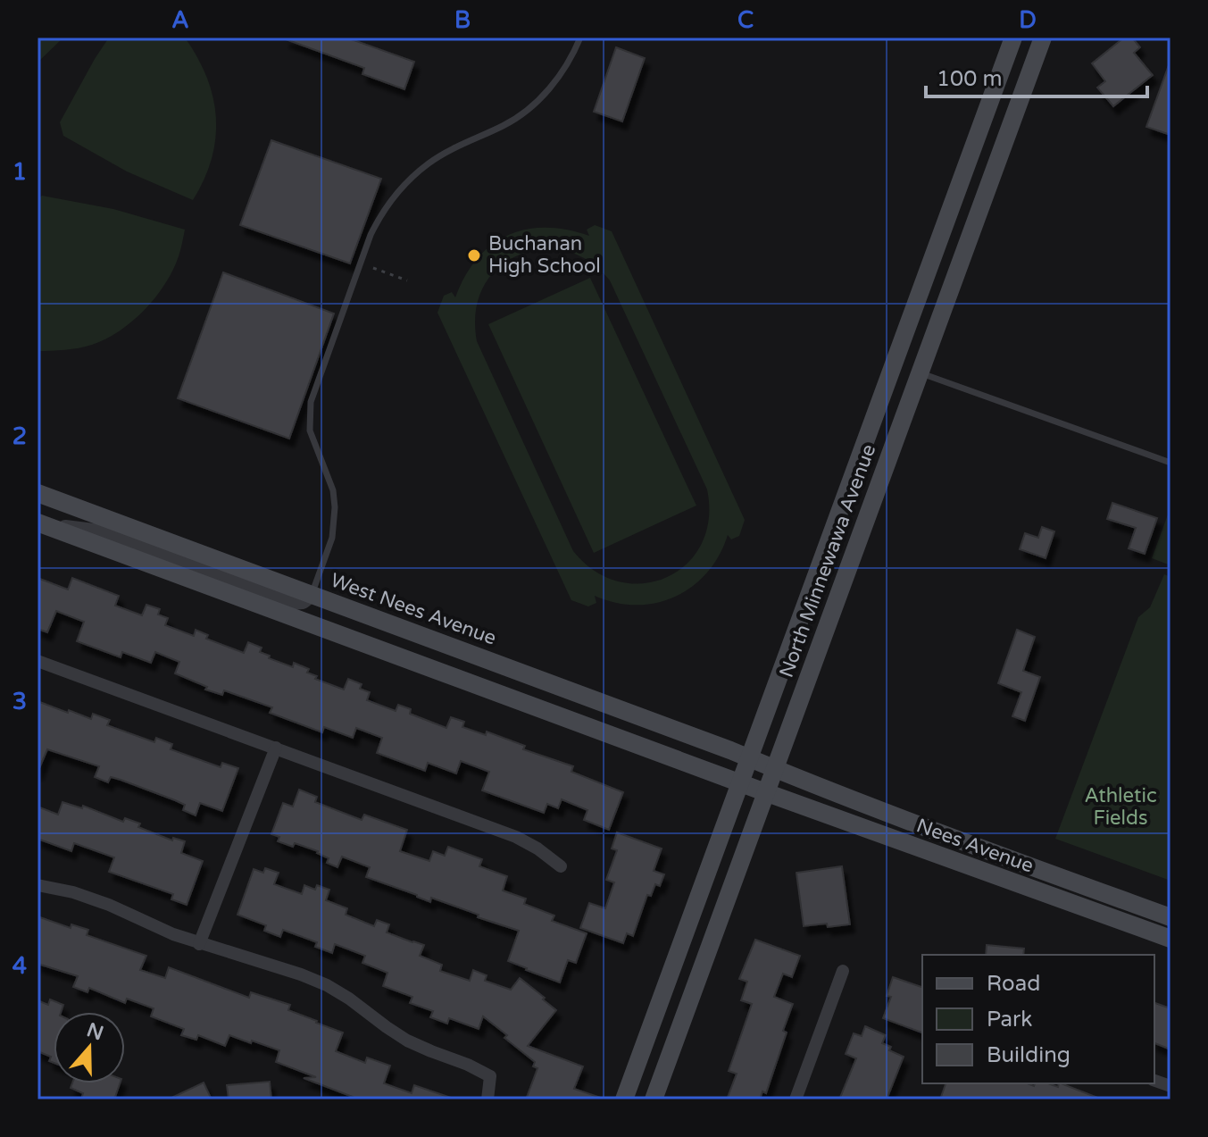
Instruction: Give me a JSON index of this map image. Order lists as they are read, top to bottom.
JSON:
{
  "streets": {
    "main road": ["North Minnewawa Avenue", "West Nees Avenue", "Nees Avenue"]
  },
  "crossings": [
    ["North Minnewawa Avenue", "West Nees Avenue"],
    ["North Minnewawa Avenue", "Nees Avenue"],
    ["West Nees Avenue", "Nees Avenue"]
  ],
  "parks": ["Athletic Fields"],
  "places": ["Buchanan High School"],
  "legend": ["Road", "Park", "Building"],
  "scale_bar": "100 m",
  "north": "top",
  "grid": {
    "columns": [
      "A",
      "B",
      "C",
      "D"
    ],
    "rows": [
      "1",
      "2",
      "3",
      "4"
    ]
  }
}
